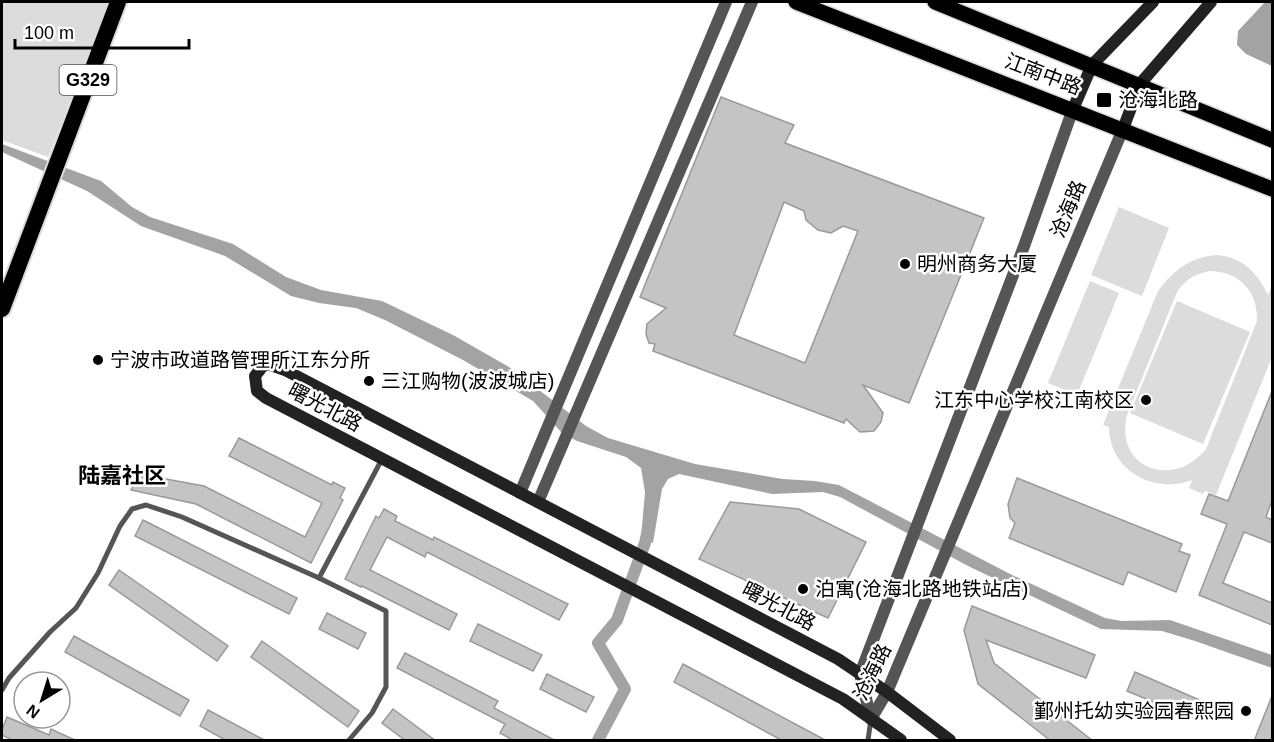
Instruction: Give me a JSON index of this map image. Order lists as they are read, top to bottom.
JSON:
{
  "streets": {
    "highway": ["G329"],
    "main road": ["江南中路", "沧海路", "曙光北路"]
  },
  "crossings": [
    ["江南中路", "沧海路"],
    ["沧海路", "曙光北路"]
  ],
  "districts": ["陆嘉社区"],
  "places": {
    "transit": ["沧海北路"],
    "other": [
      "明州商务大厦",
      "宁波市政道路管理所江东分所",
      "三江购物(波波城店)",
      "江东中心学校江南校区",
      "泊寓(沧海北路地铁站店)",
      "鄞州托幼实验园春熙园"
    ]
  },
  "scale_bar": "100 m",
  "north": "bottom left"
}
